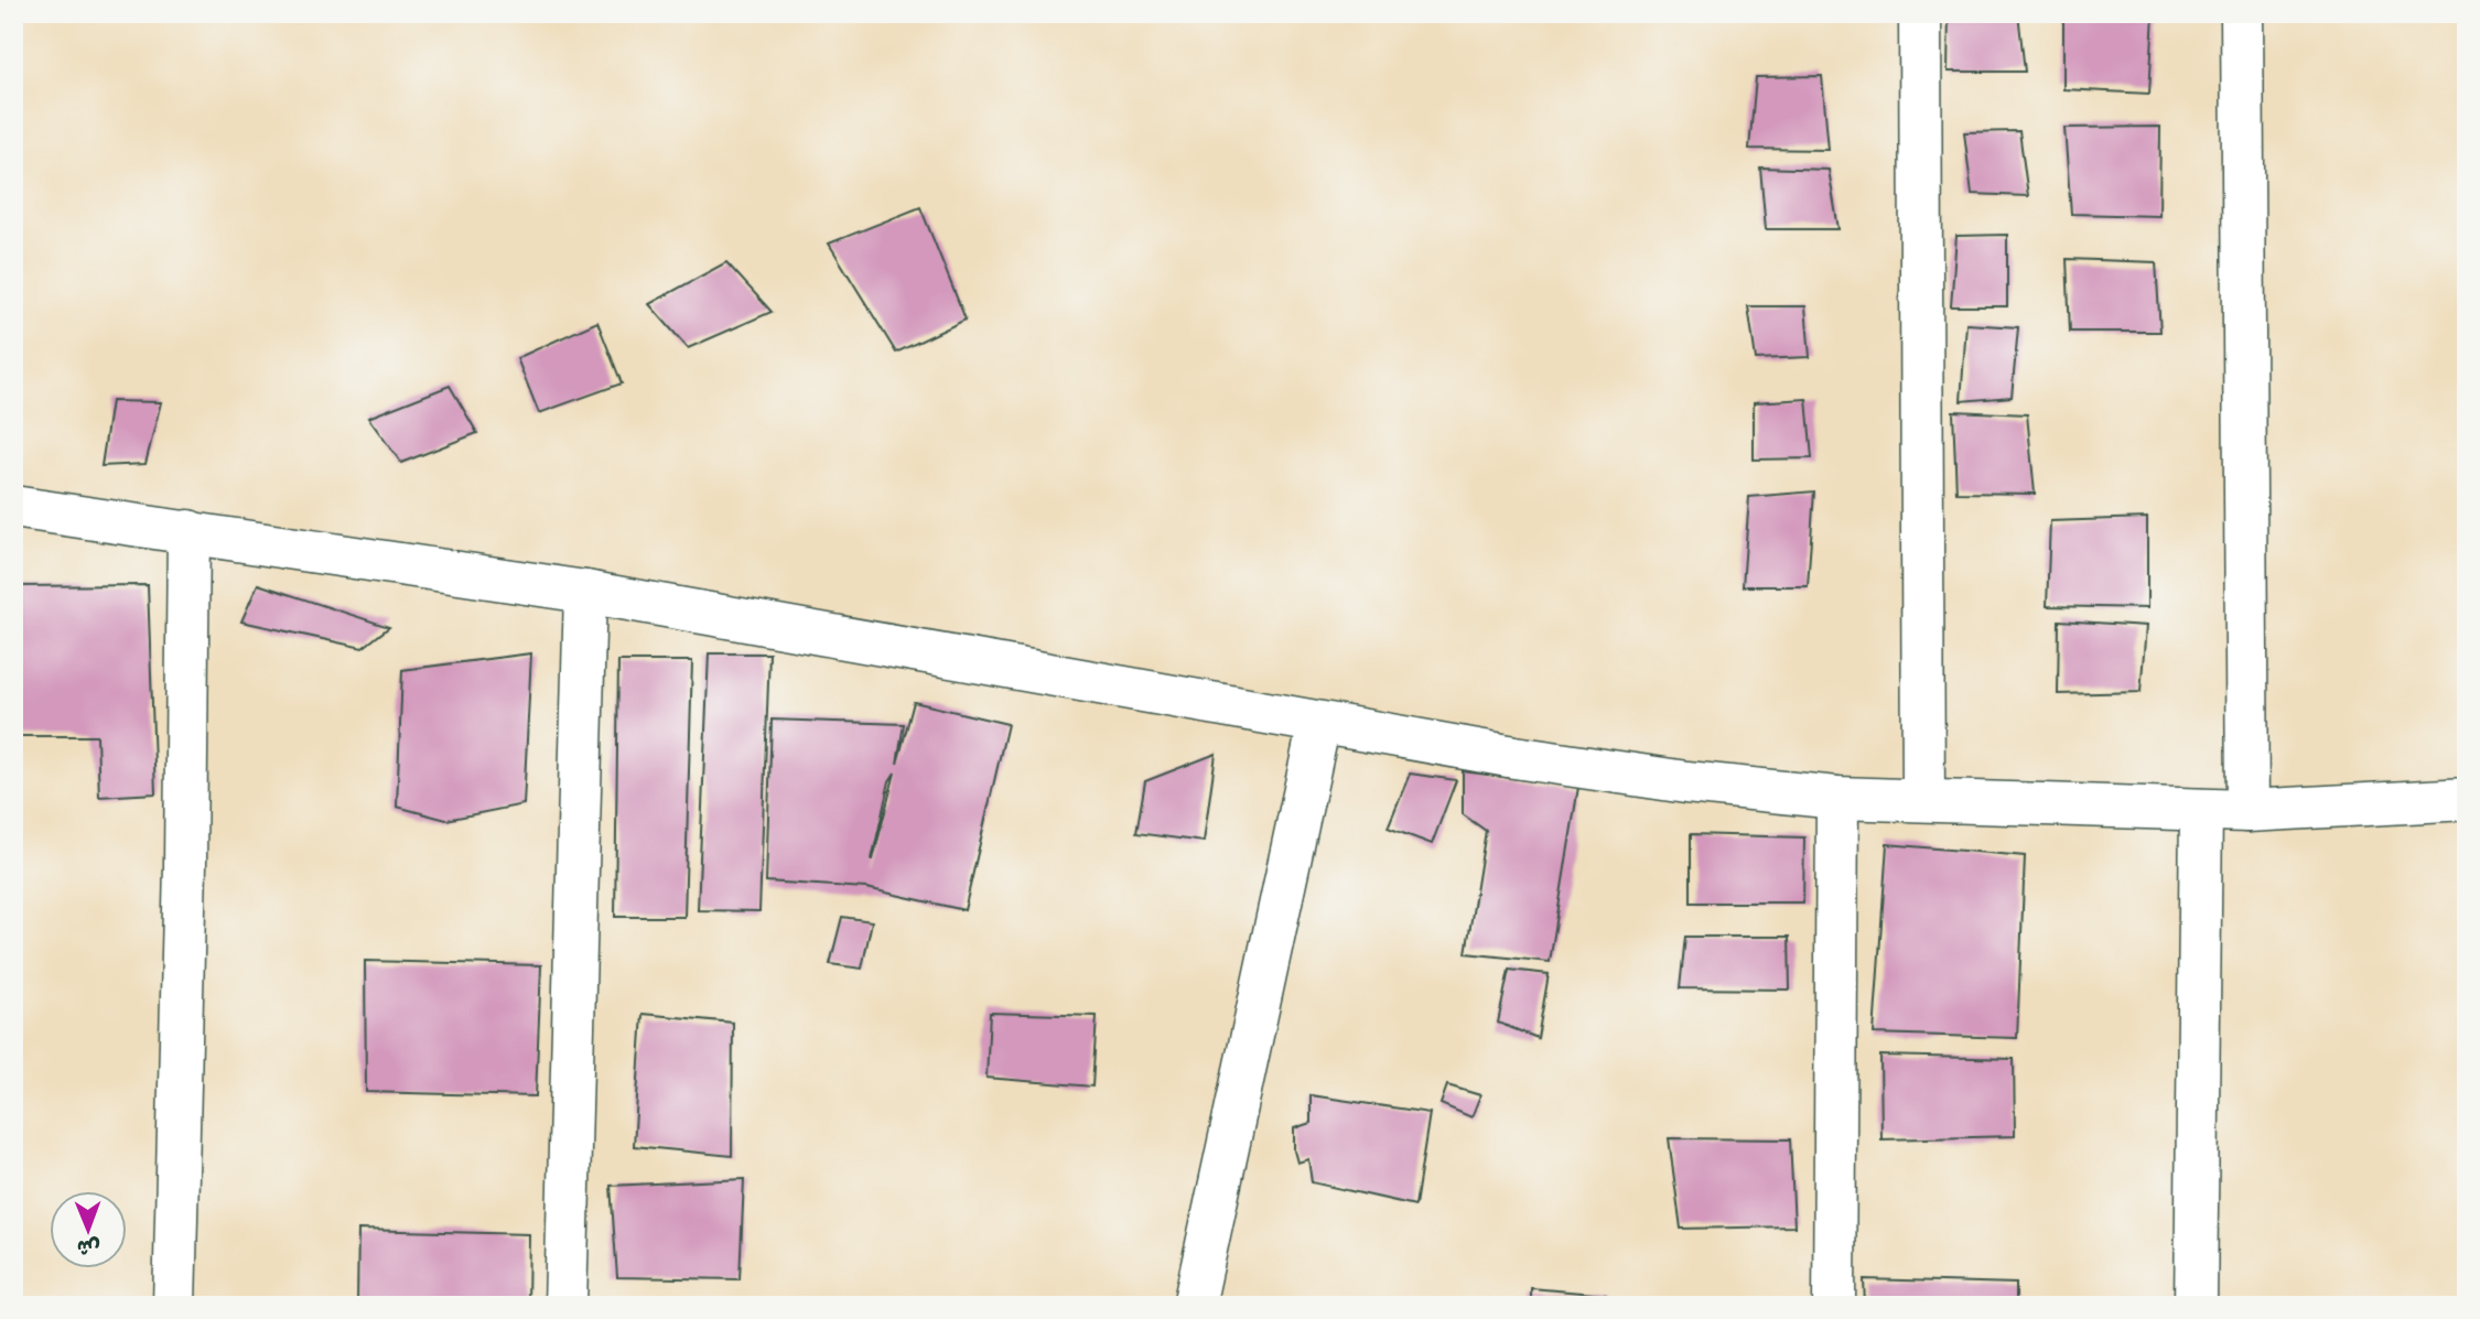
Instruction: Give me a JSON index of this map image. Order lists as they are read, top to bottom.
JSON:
{
  "north": "bottom"
}
